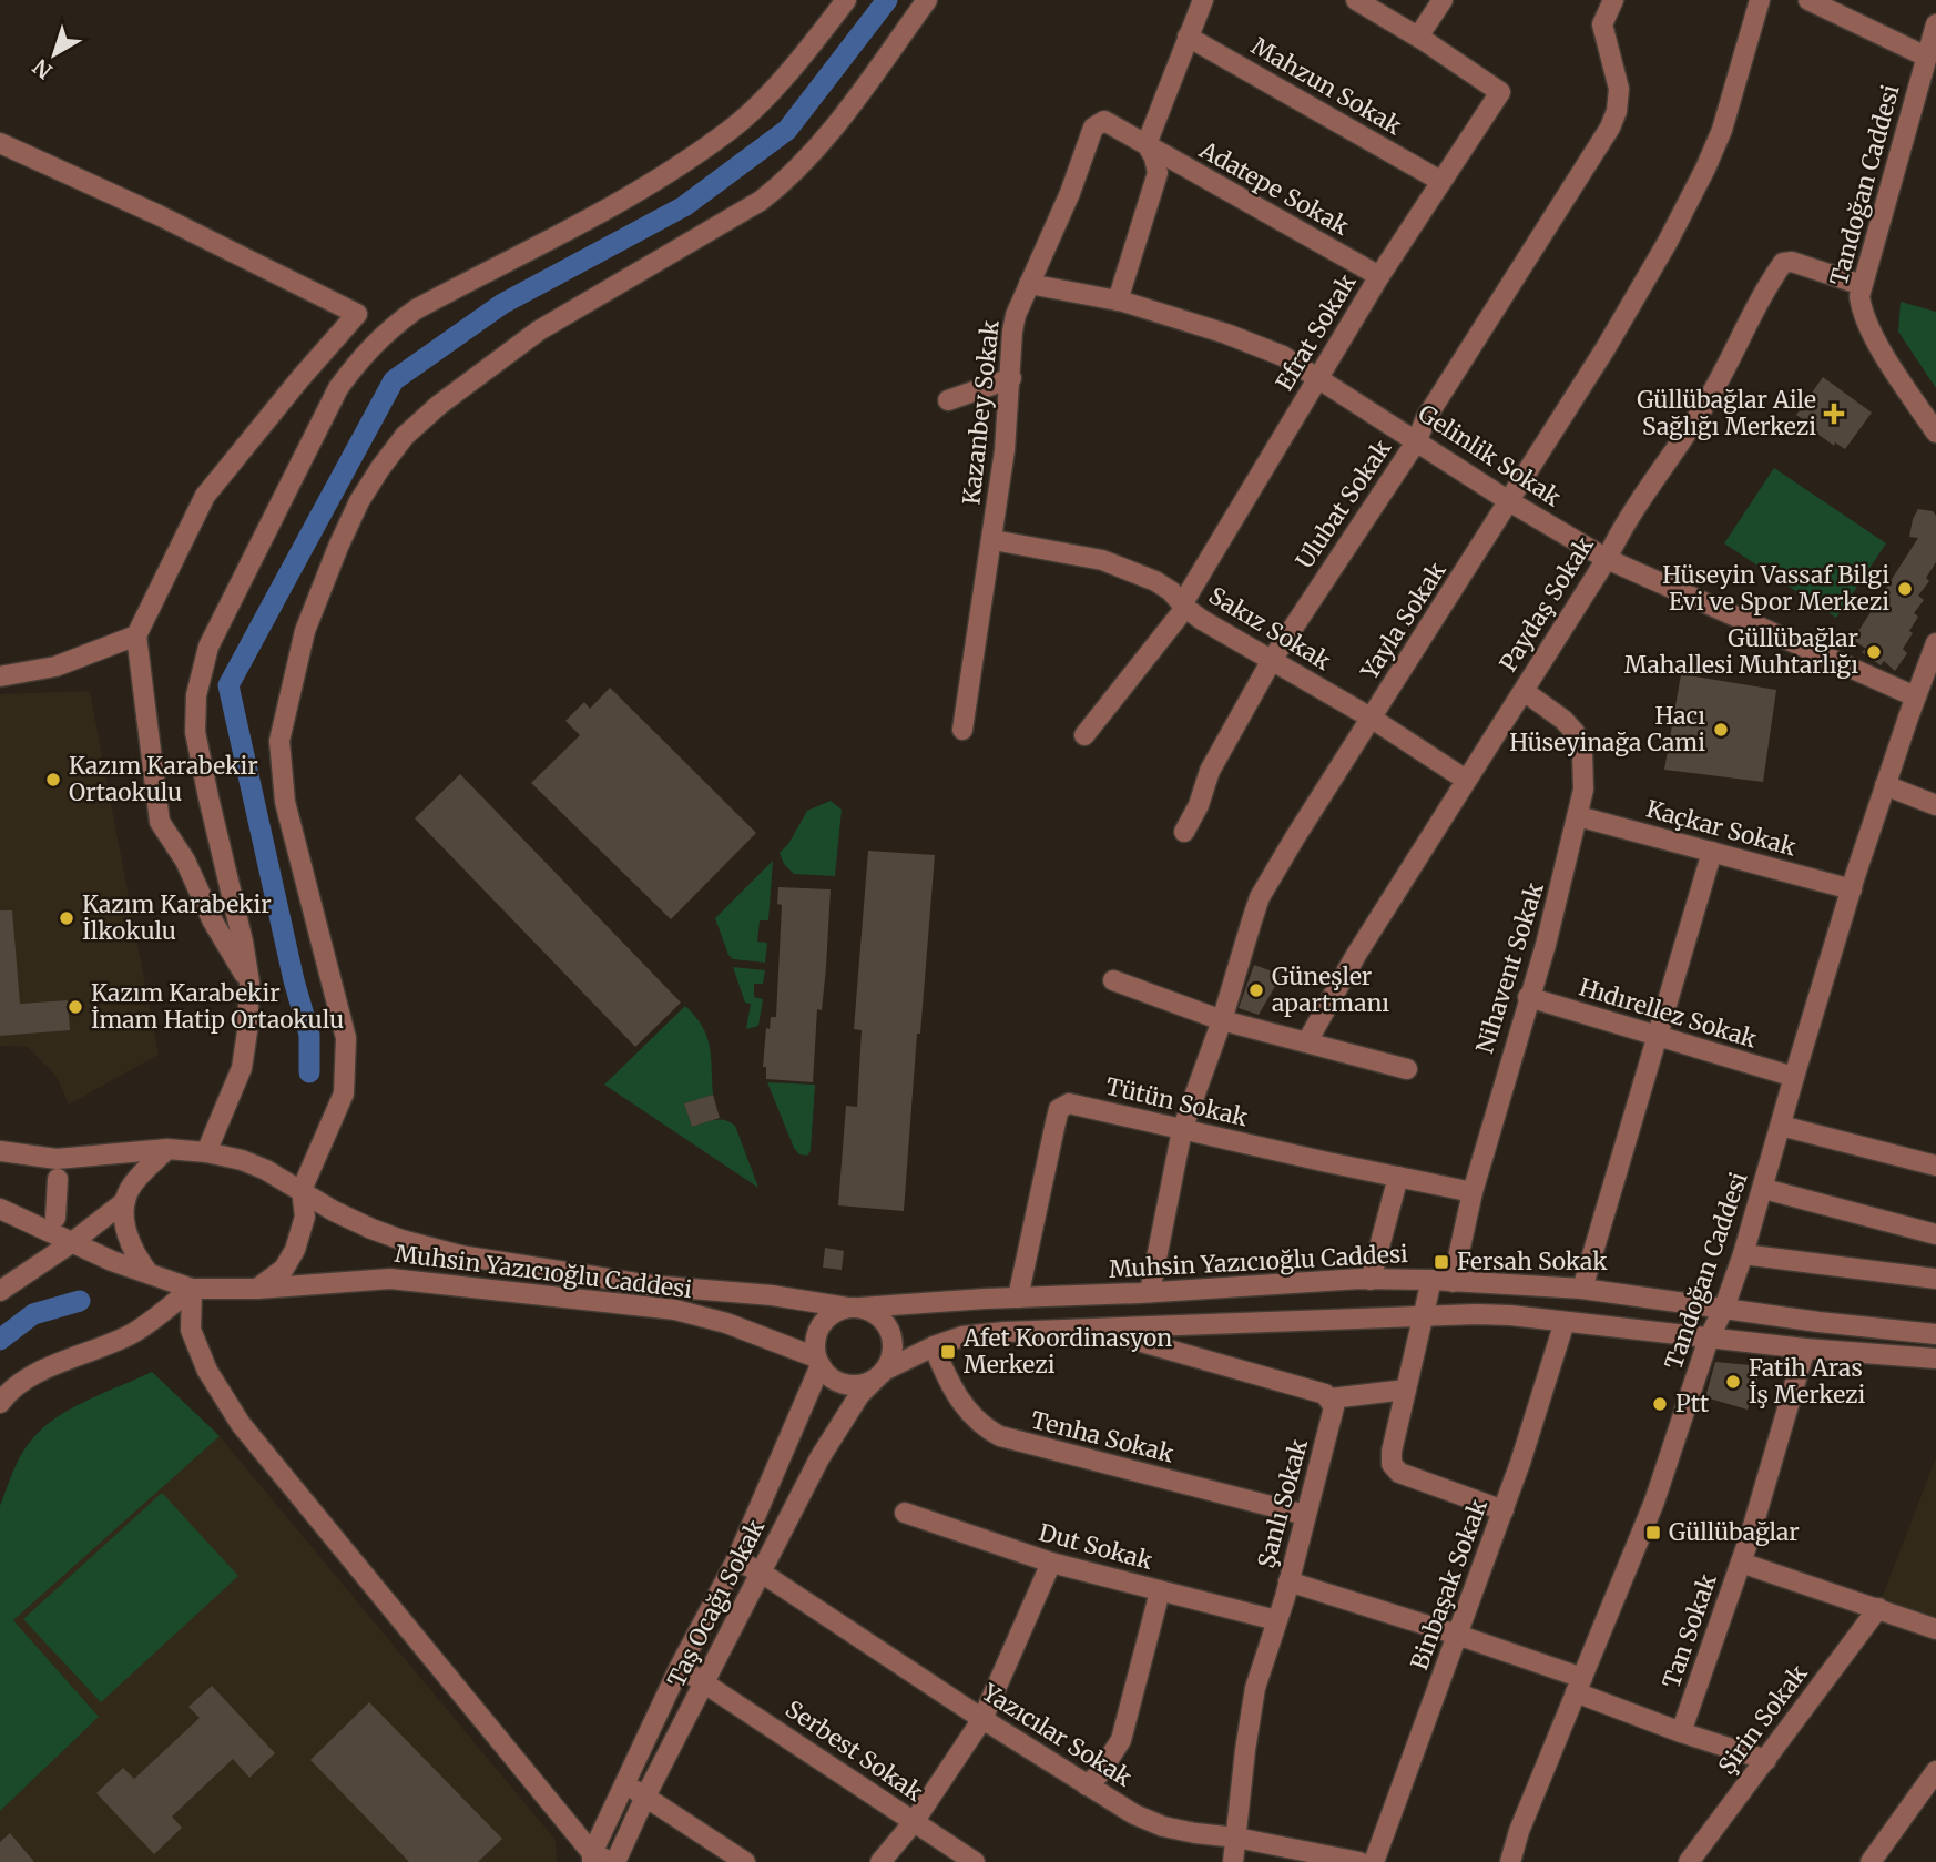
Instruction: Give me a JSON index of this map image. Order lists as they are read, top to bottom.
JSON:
{
  "streets": {
    "street": [
      "Mahzun Sokak",
      "Tandoğan Caddesi",
      "Adatepe Sokak",
      "Efrat Sokak",
      "Kazanbey Sokak",
      "Gelinlik Sokak",
      "Ulubat Sokak",
      "Paydaş Sokak",
      "Yayla Sokak",
      "Sakız Sokak",
      "Kaçkar Sokak",
      "Nihavent Sokak",
      "Hıdırellez Sokak",
      "Tütün Sokak",
      "Muhsin Yazıcıoğlu Caddesi",
      "Tenha Sokak",
      "Şanlı Sokak",
      "Dut Sokak",
      "Binbaşak Sokak",
      "Taş Ocağı Sokak",
      "Tan Sokak",
      "Şirin Sokak",
      "Yazıcılar Sokak",
      "Serbest Sokak"
    ]
  },
  "crossings": [
    ["Mahzun Sokak", "Efrat Sokak"],
    ["Tandoğan Caddesi", "Gelinlik Sokak"],
    ["Tandoğan Caddesi", "Paydaş Sokak"],
    ["Tandoğan Caddesi", "Kaçkar Sokak"],
    ["Tandoğan Caddesi", "Hıdırellez Sokak"],
    ["Tandoğan Caddesi", "Muhsin Yazıcıoğlu Caddesi"],
    ["Adatepe Sokak", "Efrat Sokak"],
    ["Adatepe Sokak", "Kazanbey Sokak"],
    ["Efrat Sokak", "Gelinlik Sokak"],
    ["Efrat Sokak", "Sakız Sokak"],
    ["Kazanbey Sokak", "Gelinlik Sokak"],
    ["Kazanbey Sokak", "Sakız Sokak"],
    ["Gelinlik Sokak", "Ulubat Sokak"],
    ["Gelinlik Sokak", "Paydaş Sokak"],
    ["Gelinlik Sokak", "Yayla Sokak"],
    ["Ulubat Sokak", "Sakız Sokak"],
    ["Paydaş Sokak", "Sakız Sokak"],
    ["Paydaş Sokak", "Nihavent Sokak"],
    ["Yayla Sokak", "Sakız Sokak"],
    ["Yayla Sokak", "Tütün Sokak"],
    ["Yayla Sokak", "Muhsin Yazıcıoğlu Caddesi"],
    ["Kaçkar Sokak", "Nihavent Sokak"],
    ["Nihavent Sokak", "Hıdırellez Sokak"],
    ["Nihavent Sokak", "Tütün Sokak"],
    ["Nihavent Sokak", "Muhsin Yazıcıoğlu Caddesi"],
    ["Tütün Sokak", "Muhsin Yazıcıoğlu Caddesi"],
    ["Muhsin Yazıcıoğlu Caddesi", "Taş Ocağı Sokak"],
    ["Tenha Sokak", "Şanlı Sokak"],
    ["Şanlı Sokak", "Dut Sokak"],
    ["Şanlı Sokak", "Yazıcılar Sokak"],
    ["Taş Ocağı Sokak", "Yazıcılar Sokak"],
    ["Taş Ocağı Sokak", "Serbest Sokak"]
  ],
  "places": {
    "health": ["Güllübağlar Aile Sağlığı Merkezi"],
    "other": [
      "Hüseyin Vassaf Bilgi Evi ve Spor Merkezi",
      "Güllübağlar Mahallesi Muhtarlığı",
      "Hacı Hüseyinağa Cami",
      "Kazım Karabekir Ortaokulu",
      "Kazım Karabekir İlkokulu",
      "Güneşler apartmanı",
      "Kazım Karabekir İmam Hatip Ortaokulu",
      "Fatih Aras İş Merkezi",
      "Ptt"
    ],
    "transit": ["Fersah Sokak", "Afet Koordinasyon Merkezi", "Güllübağlar"]
  },
  "north": "bottom left"
}
